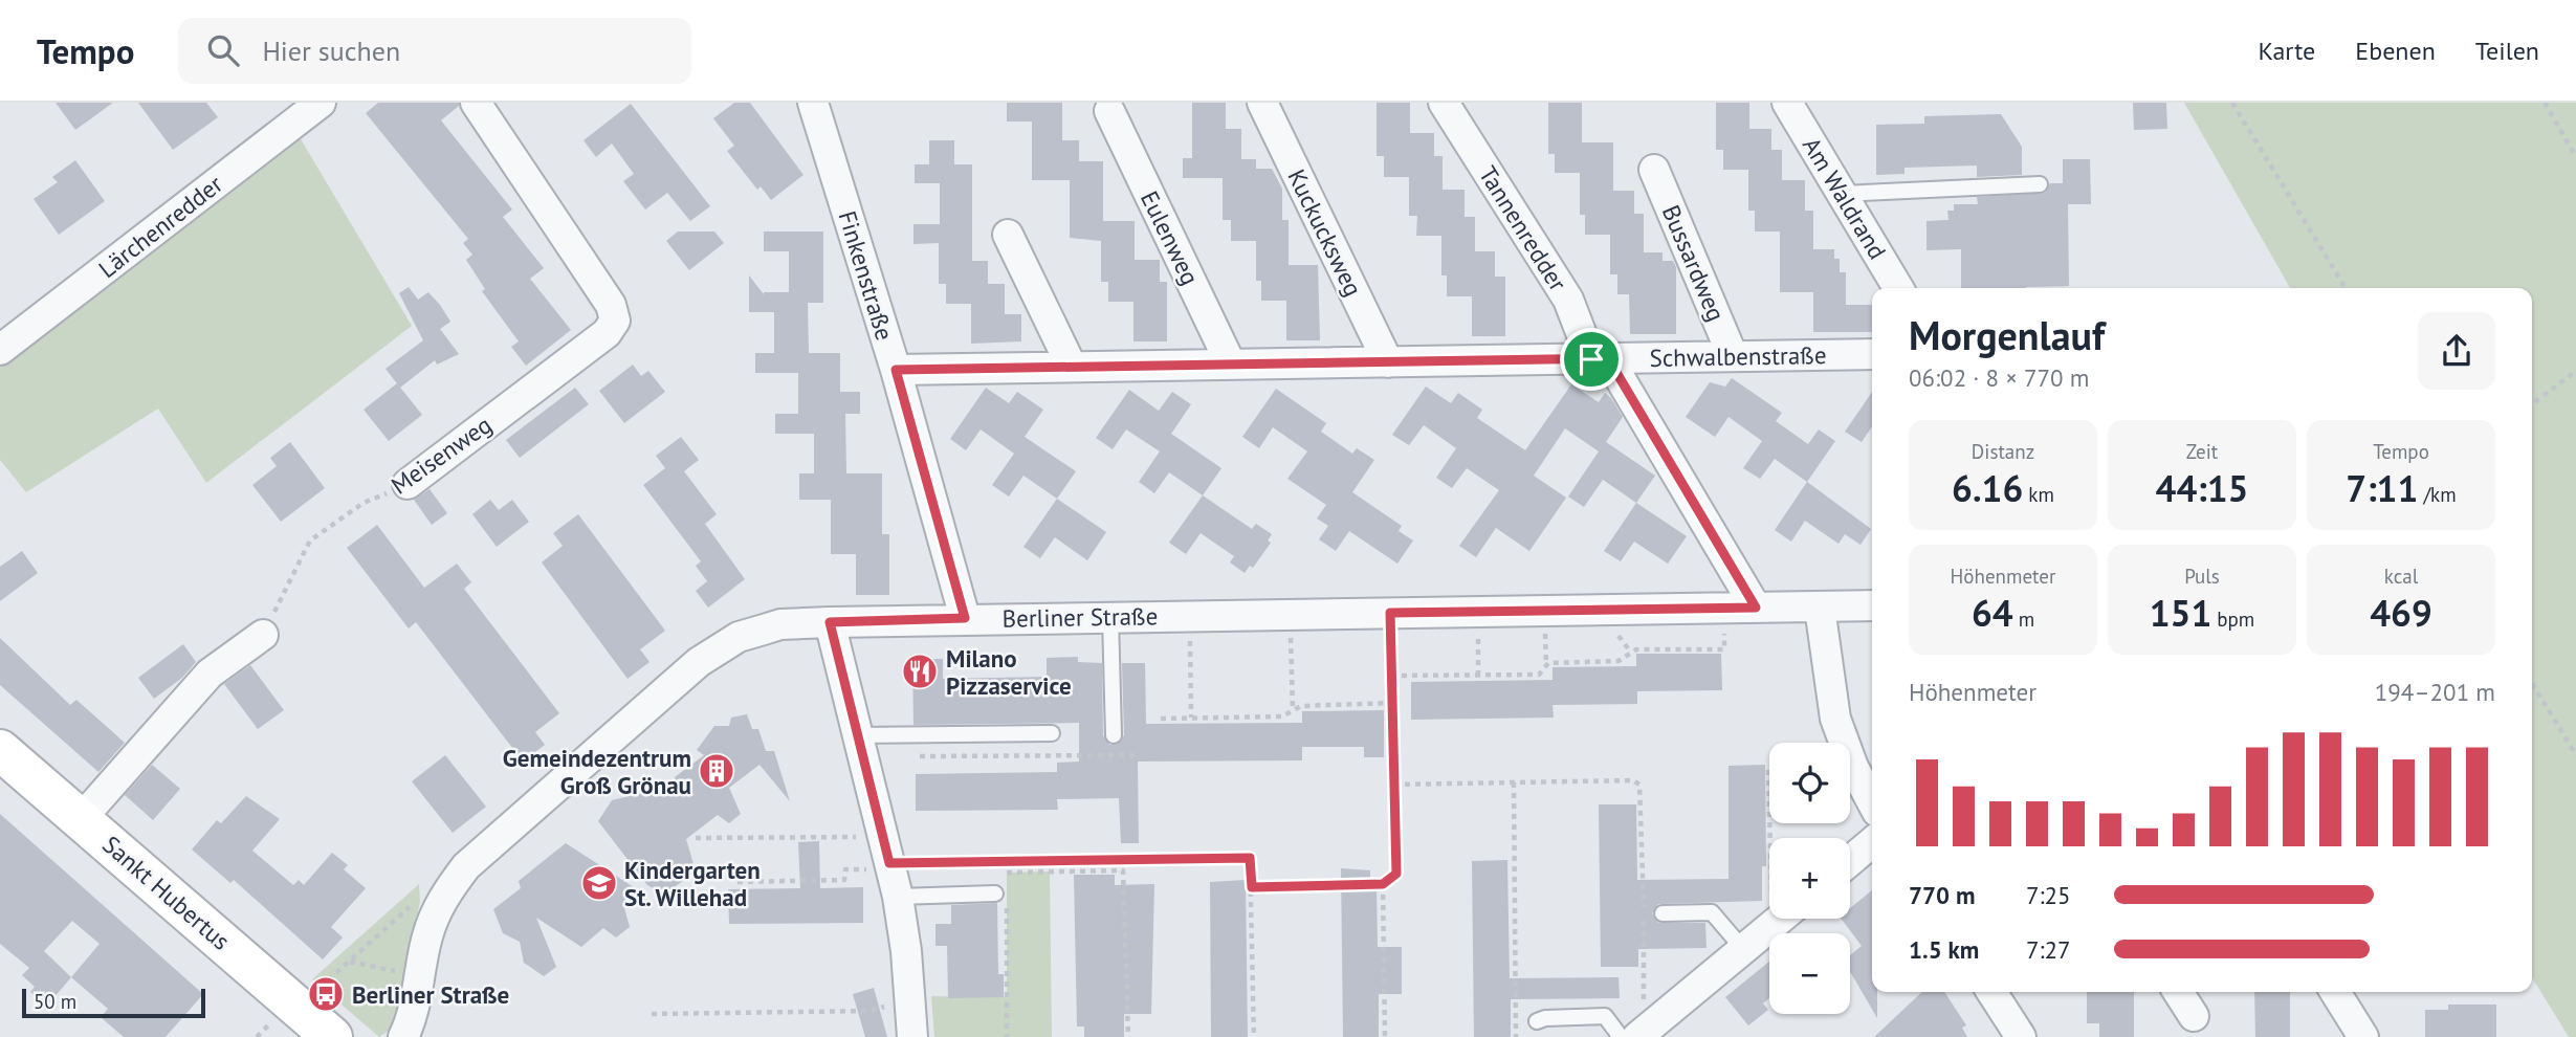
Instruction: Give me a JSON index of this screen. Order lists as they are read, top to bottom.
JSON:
{
  "streets": {
    "main road": ["Sankt Hubertus"],
    "street": [
      "Am Waldrand",
      "Lärchenredder",
      "Tannenredder",
      "Kuckucksweg",
      "Eulenweg",
      "Bussardweg",
      "Finkenstraße",
      "Schwalbenstraße",
      "Meisenweg",
      "Berliner Straße"
    ]
  },
  "crossings": [
    ["Tannenredder", "Schwalbenstraße"],
    ["Tannenredder", "Berliner Straße"],
    ["Kuckucksweg", "Schwalbenstraße"],
    ["Eulenweg", "Schwalbenstraße"],
    ["Bussardweg", "Schwalbenstraße"],
    ["Finkenstraße", "Schwalbenstraße"],
    ["Finkenstraße", "Berliner Straße"]
  ],
  "places": {
    "restaurant": ["Milano Pizzaservice"],
    "building": ["Gemeindezentrum Groß Grönau"],
    "school or university": ["Kindergarten St. Willehad"],
    "bus stop": ["Berliner Straße"]
  },
  "scale_bar": "50 m",
  "page": {
    "header": "Tempo",
    "search": "Hier suchen",
    "nav": ["Karte", "Ebenen", "Teilen"],
    "heading": ["Morgenlauf", "06:02 · 8 × 770 m"],
    "stats": [
      ["Distanz", "6.16 km"],
      ["Zeit", "44:15"],
      ["Tempo", "7:11 /km"],
      ["Höhenmeter", "64 m"],
      ["Puls", "151 bpm"],
      ["kcal", "469"]
    ],
    "chart": ["Höhenmeter", "194–201 m"],
    "map_buttons": ["+", "−"],
    "list": [
      {
        "name": "770 m",
        "note": "7:25"
      },
      {
        "name": "1.5 km",
        "note": "7:27"
      }
    ],
    "scale": "50 m"
  }
}
